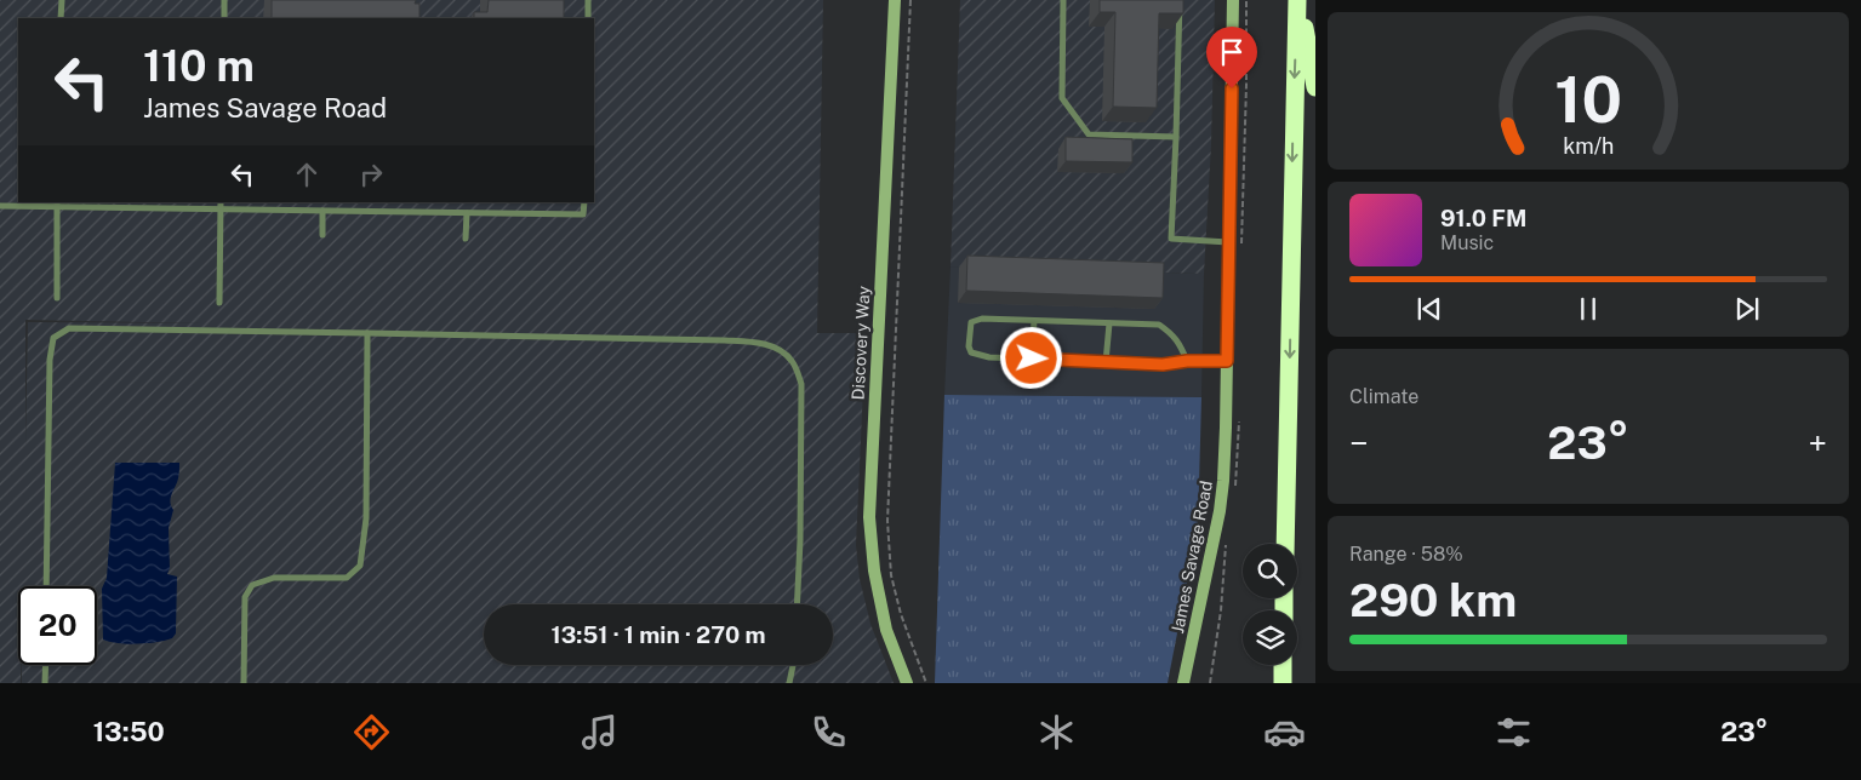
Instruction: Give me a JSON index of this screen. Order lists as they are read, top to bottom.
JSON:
{
  "streets": {
    "street": ["Discovery Way", "James Savage Road"]
  },
  "page": {
    "turn": ["110 m", "James Savage Road"],
    "song": ["91.0 FM", "Music"],
    "tile": [
      "Climate",
      ["Range · 58%", "290 km"]
    ],
    "heat": ["−", "23°", "+"],
    "limit": "20",
    "trip": "13:51 · 1 min · 270 m",
    "tabs": ["13:50", "23°"],
    "gauge": ["10", "km/h"]
  }
}
